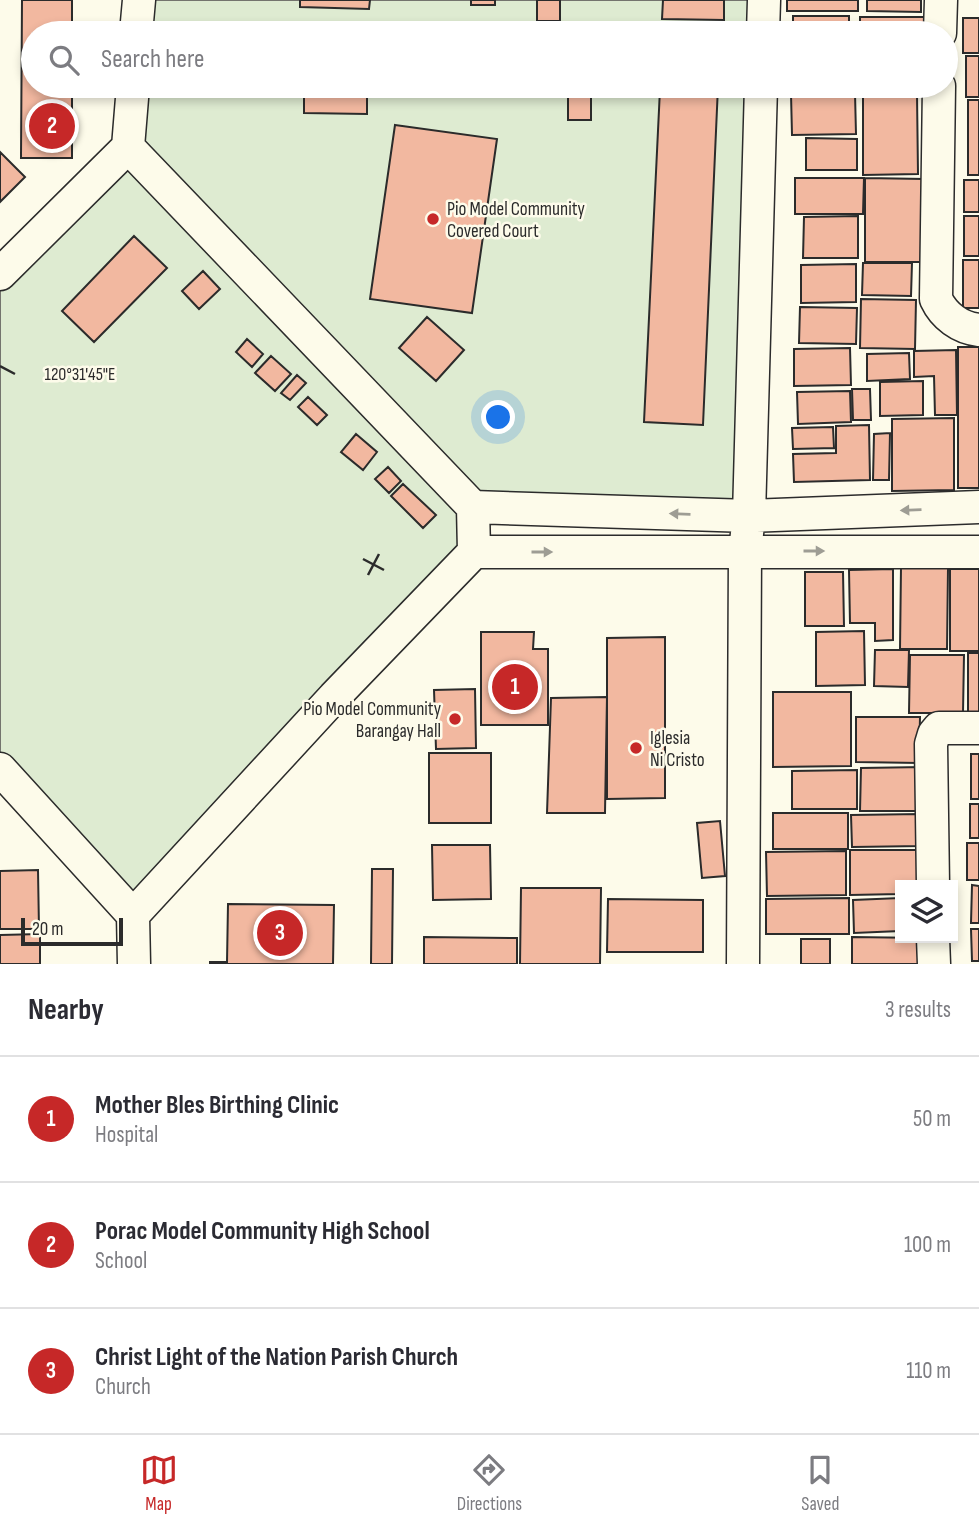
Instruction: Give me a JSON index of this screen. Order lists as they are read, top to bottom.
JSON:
{
  "places": ["Pio Model Community Covered Court", "Pio Model Community Barangay Hall", "Iglesia Ni Cristo"],
  "scale_bar": "20 m",
  "page": {
    "search": "Search here",
    "pins": ["2", "1", "3"],
    "scale": "20 m",
    "heading": ["Nearby", "3 results"],
    "list": [
      {
        "mark": "1",
        "name": "Mother Bles Birthing Clinic",
        "note": "Hospital",
        "value": "50 m"
      },
      {
        "mark": "2",
        "name": "Porac Model Community High School",
        "note": "School",
        "value": "100 m"
      },
      {
        "mark": "3",
        "name": "Christ Light of the Nation Parish Church",
        "note": "Church",
        "value": "110 m"
      }
    ],
    "nav": ["Map", "Directions", "Saved"]
  },
  "coordinates": ["120°31'45\"E"]
}
